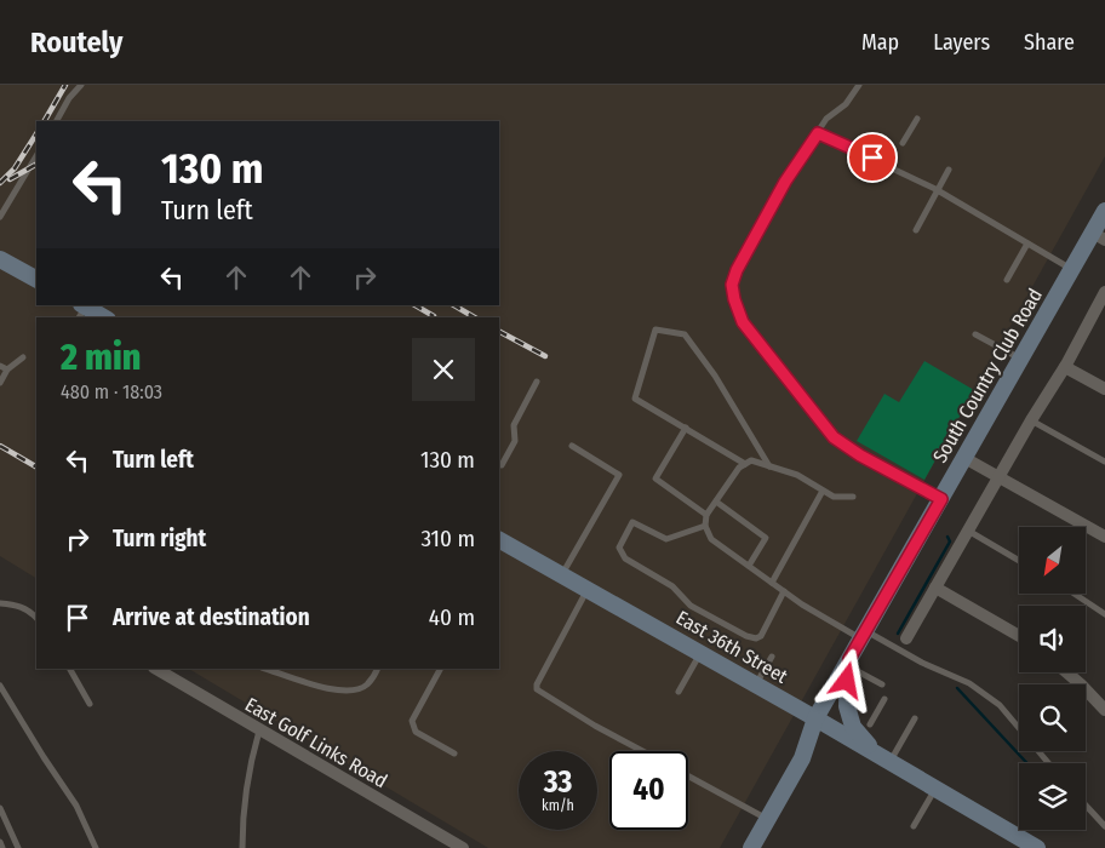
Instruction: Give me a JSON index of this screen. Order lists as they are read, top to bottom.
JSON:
{
  "streets": {
    "street": ["South Country Club Road", "East 36th Street", "East Golf Links Road"]
  },
  "crossings": [
    ["South Country Club Road", "East 36th Street"]
  ],
  "north": "bottom left",
  "page": {
    "header": "Routely",
    "nav": ["Map", "Layers", "Share"],
    "turn": ["130 m", "Turn left"],
    "heading": ["2 min", "480 m · 18:03"],
    "list": [
      {
        "name": "Turn left",
        "value": "130 m"
      },
      {
        "name": "Turn right",
        "value": "310 m"
      },
      {
        "name": "Arrive at destination",
        "value": "40 m"
      }
    ],
    "speed": "33 km/h",
    "limit": "40"
  }
}
